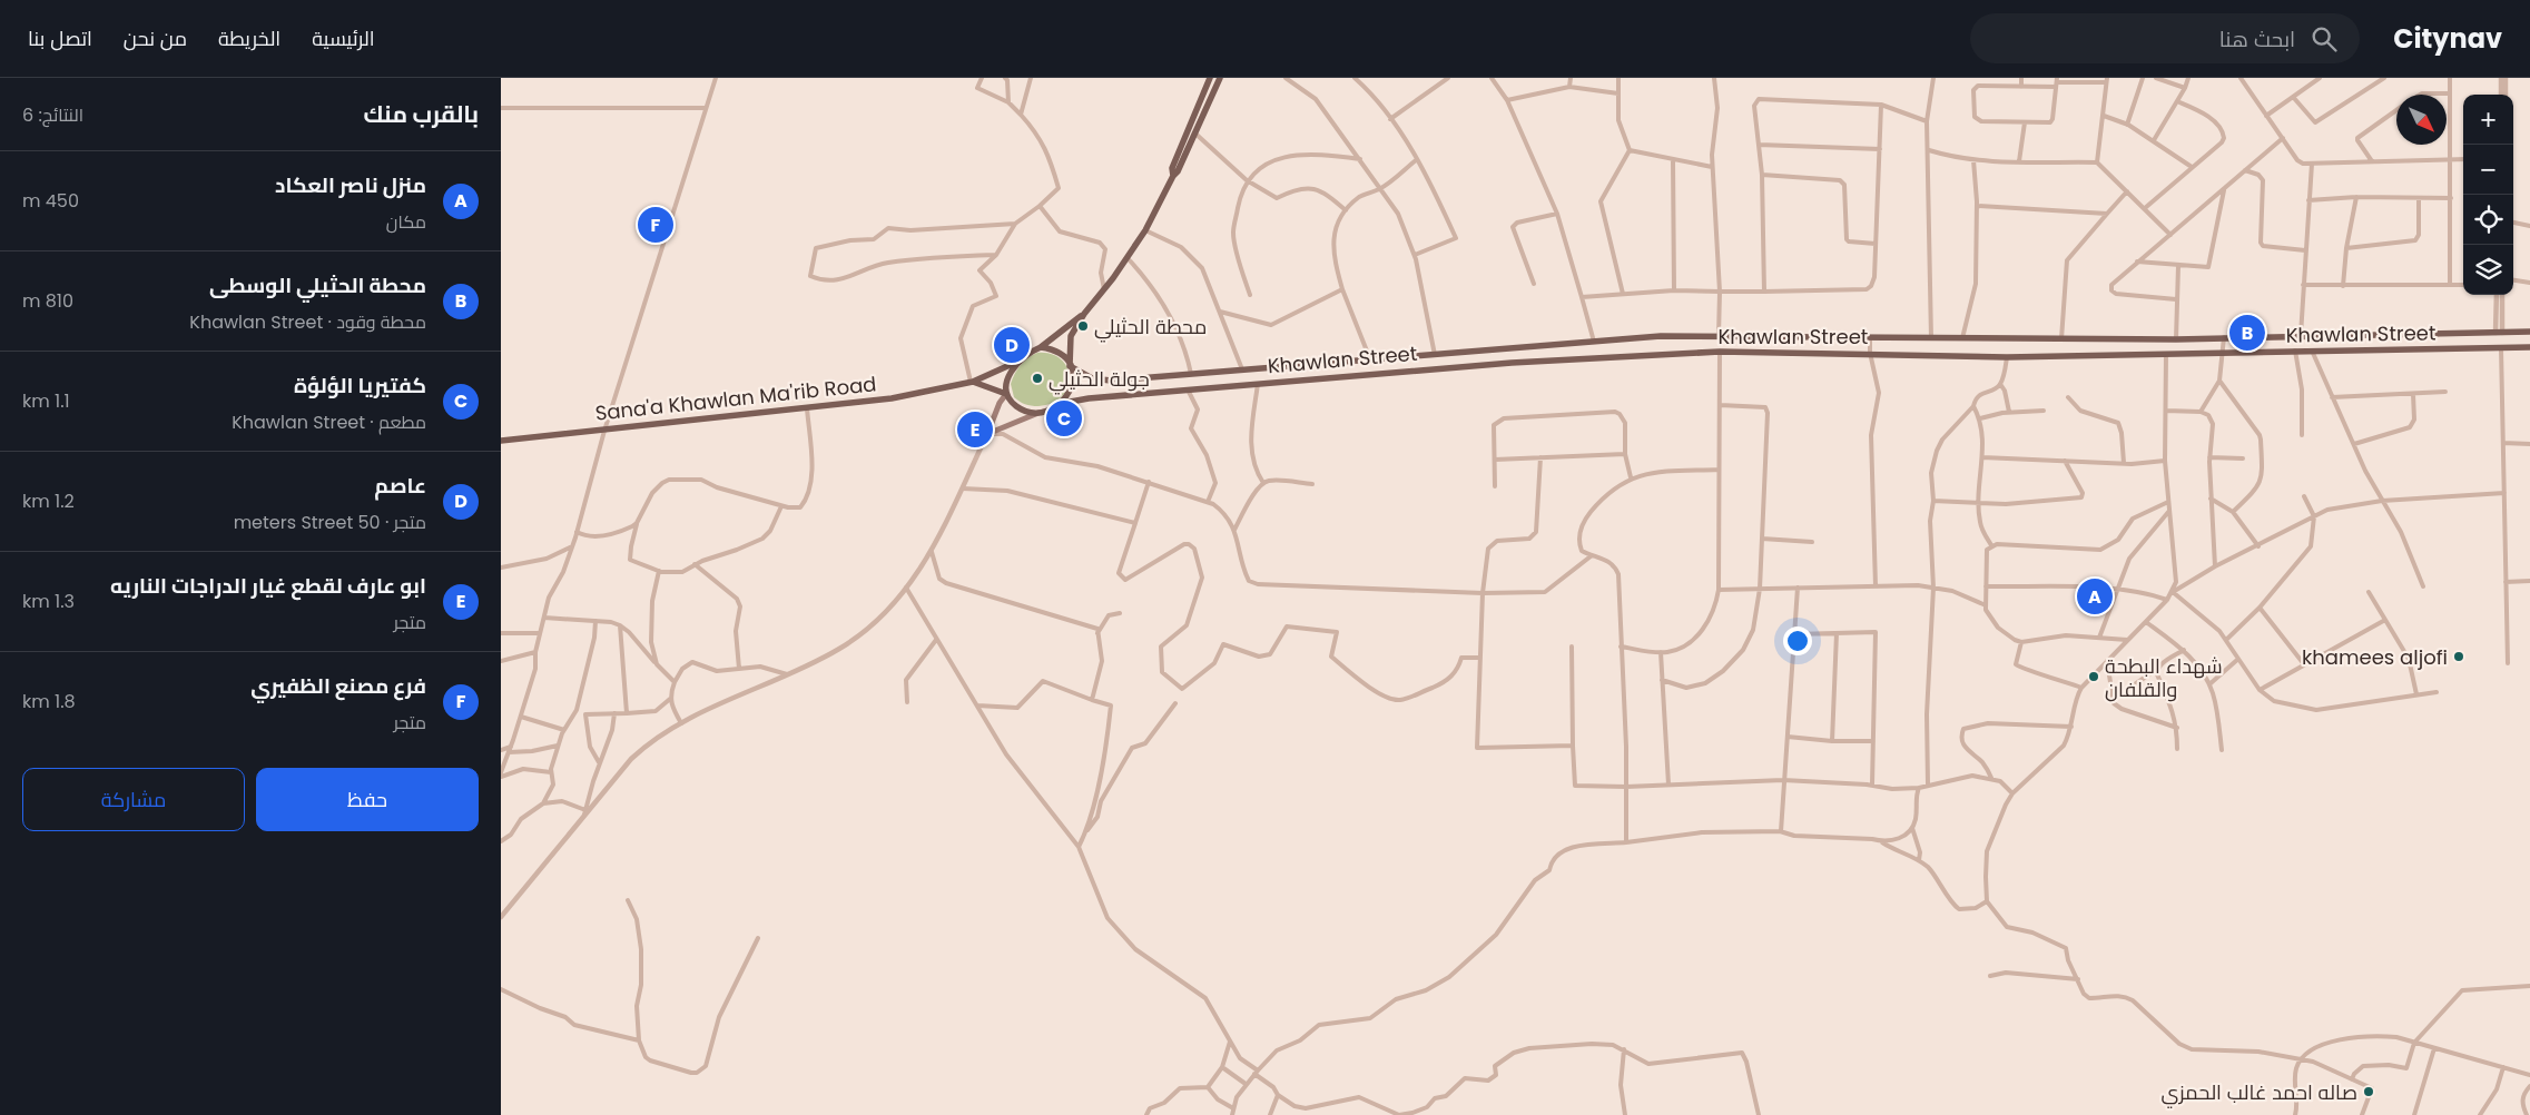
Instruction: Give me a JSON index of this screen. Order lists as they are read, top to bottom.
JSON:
{
  "streets": {
    "main road": ["Khawlan Street", "Sana'a Khawlan Ma'rib Road"]
  },
  "crossings": [
    ["Khawlan Street", "Sana'a Khawlan Ma'rib Road"]
  ],
  "places": [
    "محطة الحثيلي",
    "جولة الحثيلي",
    "khamees aljofi",
    "شهداء البطحة والقلفان",
    "صاله احمد غالب الحمزي"
  ],
  "north": "bottom right",
  "page": {
    "header": "Citynav",
    "search": "ابحث هنا",
    "nav": [
      "الرئيسية",
      "الخريطة",
      "من نحن",
      "اتصل بنا"
    ],
    "heading": ["بالقرب منك", "النتائج: 6"],
    "map_buttons": ["+", "−"],
    "list": [
      {
        "mark": "A",
        "name": "منزل ناصر العكاد",
        "note": "مكان",
        "value": "450 m"
      },
      {
        "mark": "B",
        "name": "محطة الحثيلي الوسطى",
        "note": "محطة وقود · Khawlan Street",
        "value": "810 m"
      },
      {
        "mark": "C",
        "name": "كفتيريا الؤلؤة",
        "note": "مطعم · Khawlan Street",
        "value": "1.1 km"
      },
      {
        "mark": "D",
        "name": "عاصم",
        "note": "متجر · 50 meters Street",
        "value": "1.2 km"
      },
      {
        "mark": "E",
        "name": "ابو عارف لقطع غيار الدراجات الناريه",
        "note": "متجر",
        "value": "1.3 km"
      },
      {
        "mark": "F",
        "name": "فرع مصنع الظفيري",
        "note": "متجر",
        "value": "1.8 km"
      }
    ],
    "pins": [
      "F",
      "B",
      "D",
      "C",
      "E",
      "A"
    ],
    "buttons": ["حفظ", "مشاركة"]
  }
}
